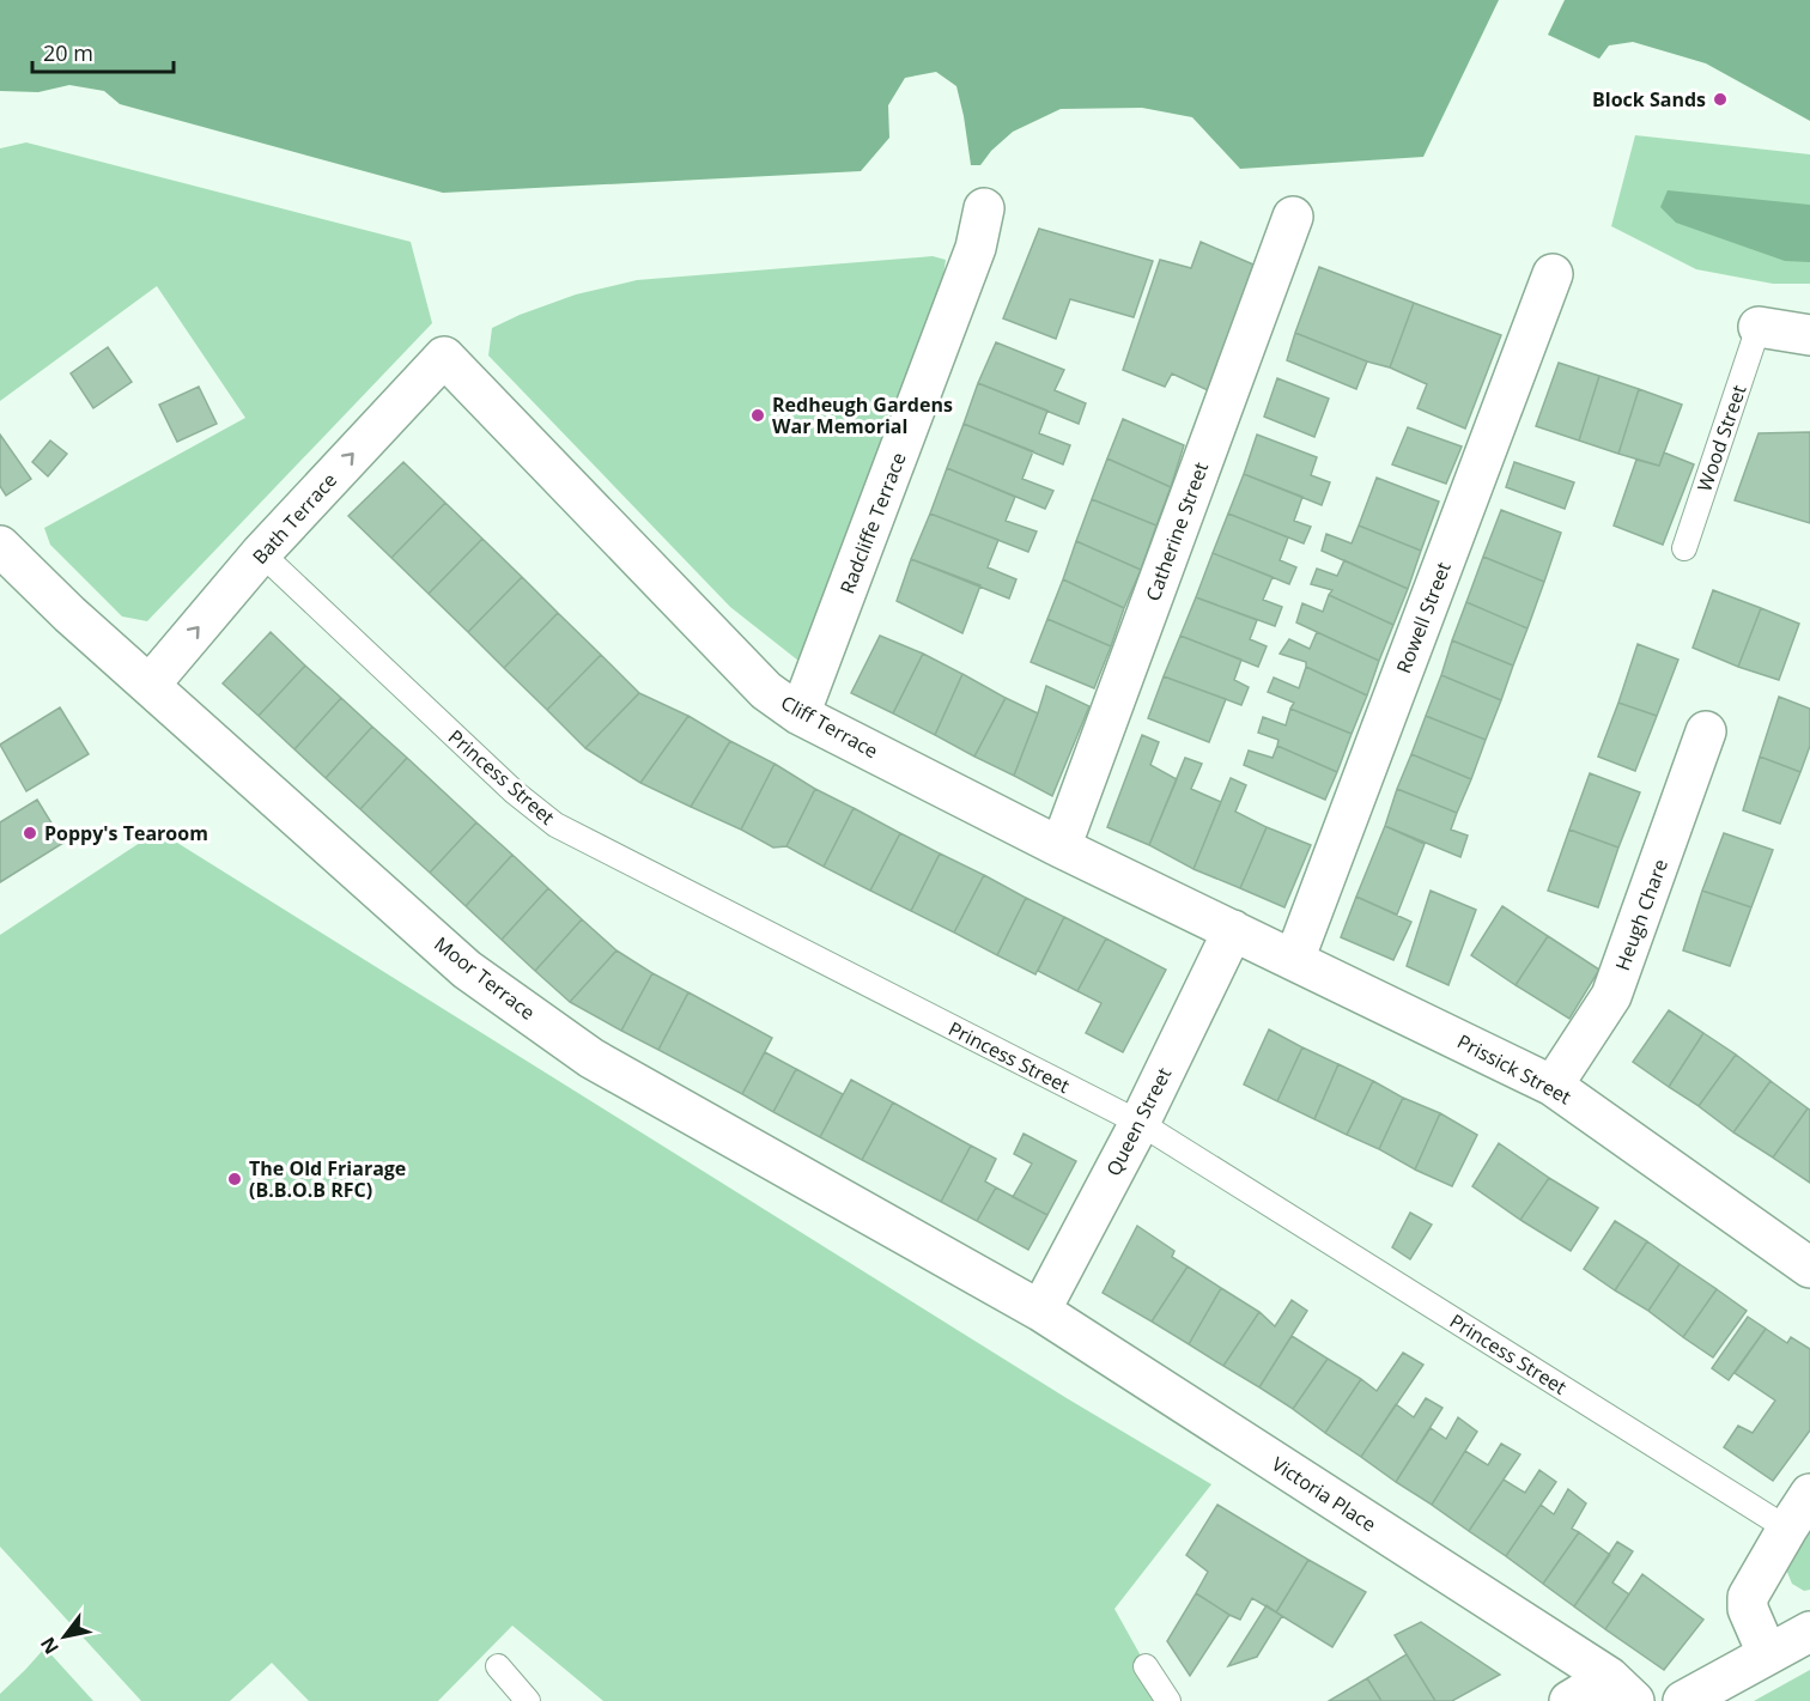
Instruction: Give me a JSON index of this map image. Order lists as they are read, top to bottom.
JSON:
{
  "streets": {
    "street": [
      "Bath Terrace",
      "Radcliffe Terrace",
      "Catherine Street",
      "Rowell Street",
      "Cliff Terrace",
      "Heugh Chare",
      "Moor Terrace",
      "Prissick Street",
      "Queen Street",
      "Victoria Place"
    ],
    "lane": ["Wood Street", "Princess Street"]
  },
  "crossings": [
    ["Bath Terrace", "Cliff Terrace"],
    ["Bath Terrace", "Princess Street"],
    ["Bath Terrace", "Moor Terrace"],
    ["Radcliffe Terrace", "Cliff Terrace"],
    ["Catherine Street", "Cliff Terrace"],
    ["Rowell Street", "Prissick Street"],
    ["Cliff Terrace", "Prissick Street"],
    ["Cliff Terrace", "Queen Street"],
    ["Princess Street", "Queen Street"],
    ["Heugh Chare", "Prissick Street"],
    ["Moor Terrace", "Queen Street"],
    ["Moor Terrace", "Victoria Place"],
    ["Prissick Street", "Queen Street"],
    ["Queen Street", "Victoria Place"]
  ],
  "one_way": ["Bath Terrace"],
  "places": [
    "Block Sands",
    "Redheugh Gardens War Memorial",
    "Poppy's Tearoom",
    "The Old Friarage (B.B.O.B RFC)"
  ],
  "scale_bar": "20 m",
  "north": "bottom left"
}
